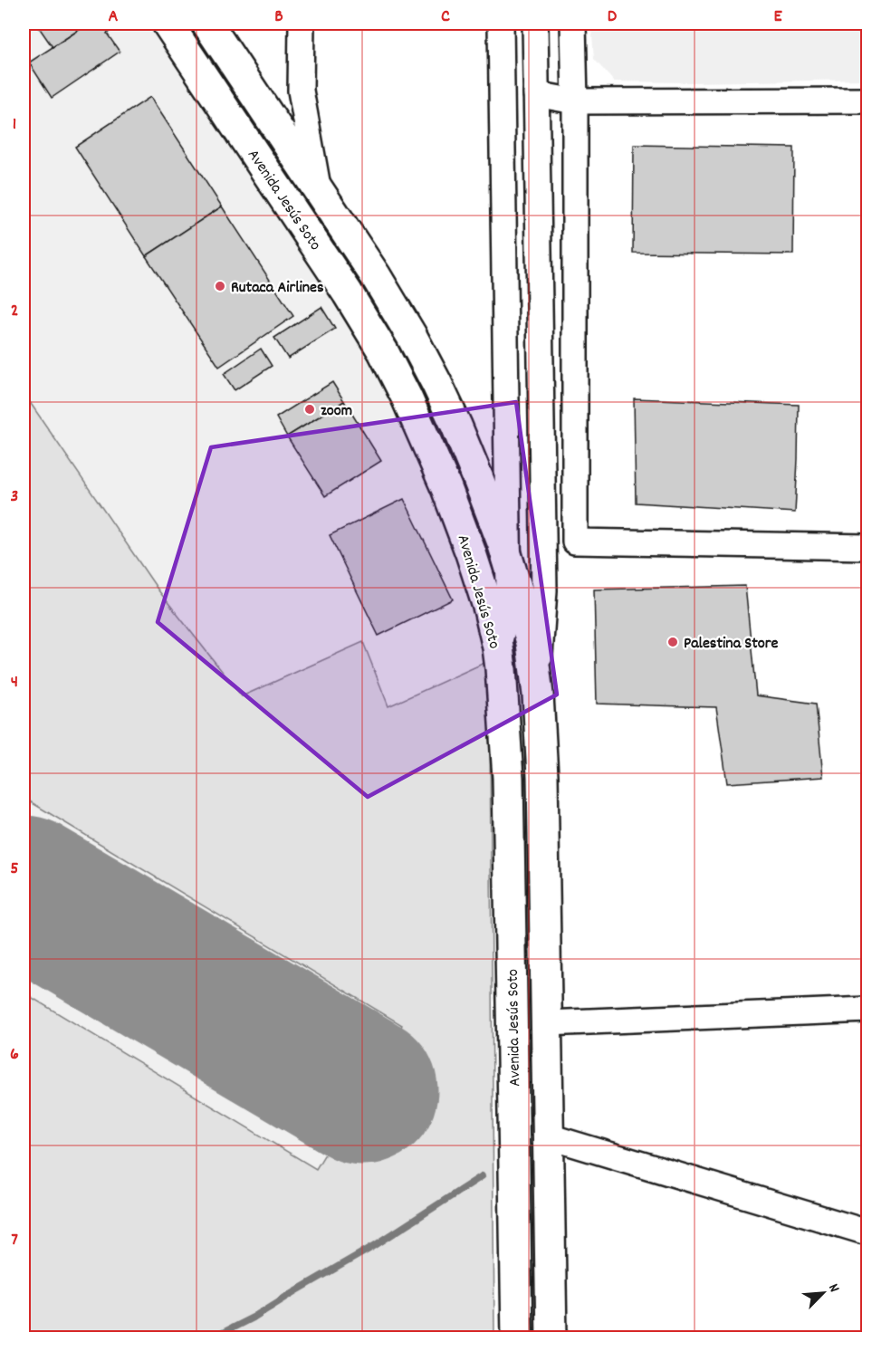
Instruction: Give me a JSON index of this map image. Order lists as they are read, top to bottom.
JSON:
{
  "streets": {
    "main road": ["Avenida Jesús Soto"]
  },
  "places": ["Rutaca Airlines", "zoom", "Palestina Store"],
  "north": "top right",
  "grid": {
    "columns": [
      "A",
      "B",
      "C",
      "D",
      "E"
    ],
    "rows": [
      "1",
      "2",
      "3",
      "4",
      "5",
      "6",
      "7"
    ]
  }
}
